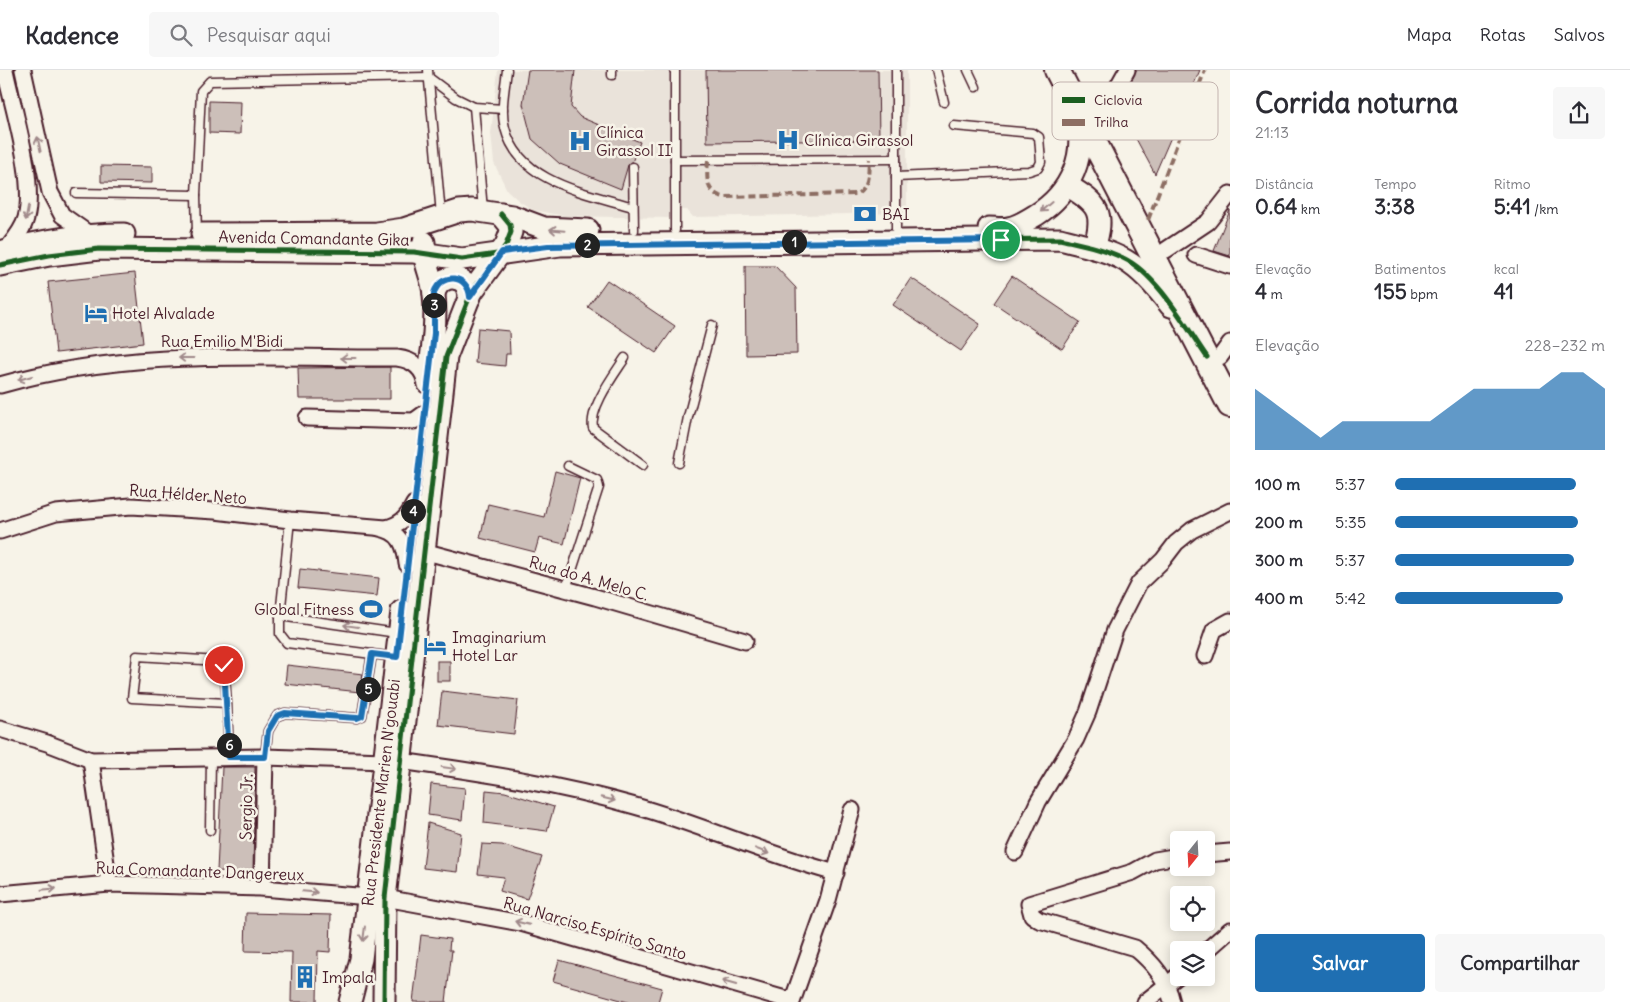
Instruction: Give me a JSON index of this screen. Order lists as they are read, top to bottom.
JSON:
{
  "streets": {
    "street": [
      "Avenida Comandante Gika",
      "Rua Emilio M'Bidi",
      "Rua Hélder Neto",
      "Rua do A. Melo C.",
      "Rua Presidente Marien N'gouabi",
      "Sergio Jr.",
      "Rua Comandante Dangereux",
      "Rua Narciso Espírito Santo"
    ]
  },
  "crossings": [
    ["Avenida Comandante Gika", "Rua Presidente Marien N'gouabi"],
    ["Rua Emilio M'Bidi", "Rua Presidente Marien N'gouabi"],
    ["Rua Hélder Neto", "Rua Presidente Marien N'gouabi"],
    ["Rua do A. Melo C.", "Rua Presidente Marien N'gouabi"],
    ["Rua Presidente Marien N'gouabi", "Rua Comandante Dangereux"],
    ["Rua Presidente Marien N'gouabi", "Rua Narciso Espírito Santo"],
    ["Sergio Jr.", "Rua Comandante Dangereux"],
    ["Rua Comandante Dangereux", "Rua Narciso Espírito Santo"]
  ],
  "one_way": ["Rua Emilio M'Bidi", "Rua Narciso Espírito Santo"],
  "places": {
    "hospital": ["Clínica Girassol", "Clínica Girassol II"],
    "bank": ["BAI"],
    "hotel": ["Hotel Alvalade", "Imaginarium Hotel Lar"],
    "sports": ["Global Fitness"],
    "building": ["Impala"]
  },
  "legend": ["Ciclovia", "Trilha"],
  "north": "bottom",
  "page": {
    "header": "Kadence",
    "search": "Pesquisar aqui",
    "nav": ["Mapa", "Rotas", "Salvos"],
    "heading": ["Corrida noturna", "21:13"],
    "stats": [
      ["Distância", "0.64 km"],
      ["Tempo", "3:38"],
      ["Ritmo", "5:41 /km"],
      ["Elevação", "4 m"],
      ["Batimentos", "155 bpm"],
      ["kcal", "41"]
    ],
    "pins": [
      "1",
      "2",
      "3",
      "4",
      "5",
      "6"
    ],
    "chart": ["Elevação", "228–232 m"],
    "list": [
      {
        "name": "100 m",
        "note": "5:37"
      },
      {
        "name": "200 m",
        "note": "5:35"
      },
      {
        "name": "300 m",
        "note": "5:37"
      },
      {
        "name": "400 m",
        "note": "5:42"
      }
    ],
    "buttons": ["Salvar", "Compartilhar"]
  }
}
